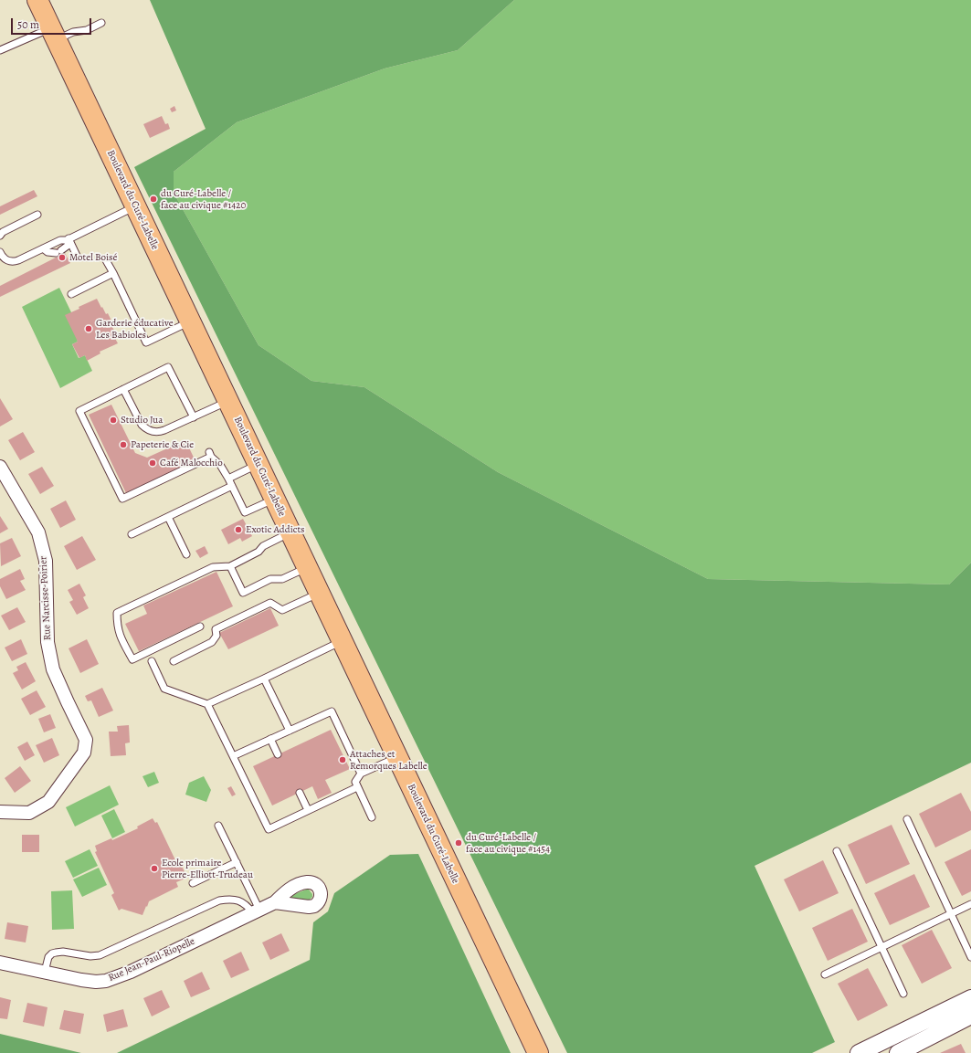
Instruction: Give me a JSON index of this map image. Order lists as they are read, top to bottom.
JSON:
{
  "streets": {
    "main road": ["Boulevard du Curé-Labelle"],
    "street": ["Rue Narcisse-Poirier", "Rue Jean-Paul-Riopelle"]
  },
  "places": [
    "du Curé-Labelle / face au civique #1420",
    "Motel Boisé",
    "Garderie éducative Les Babioles",
    "Studio Jua",
    "Papeterie & Cie",
    "Café Malocchio",
    "Exotic Addicts",
    "Attaches et Remorques Labelle",
    "du Curé-Labelle / face au civique #1454",
    "Ecole primaire Pierre-Elliott-Trudeau"
  ],
  "scale_bar": "50 m"
}
